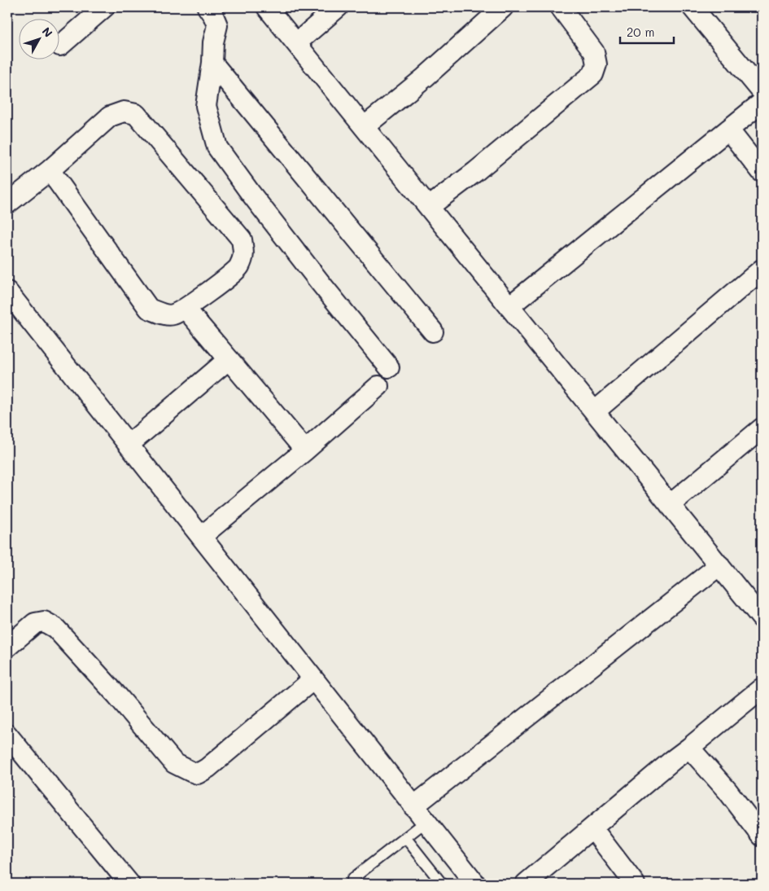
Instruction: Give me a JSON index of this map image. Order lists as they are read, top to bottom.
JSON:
{
  "scale_bar": "20 m",
  "north": "top right"
}
